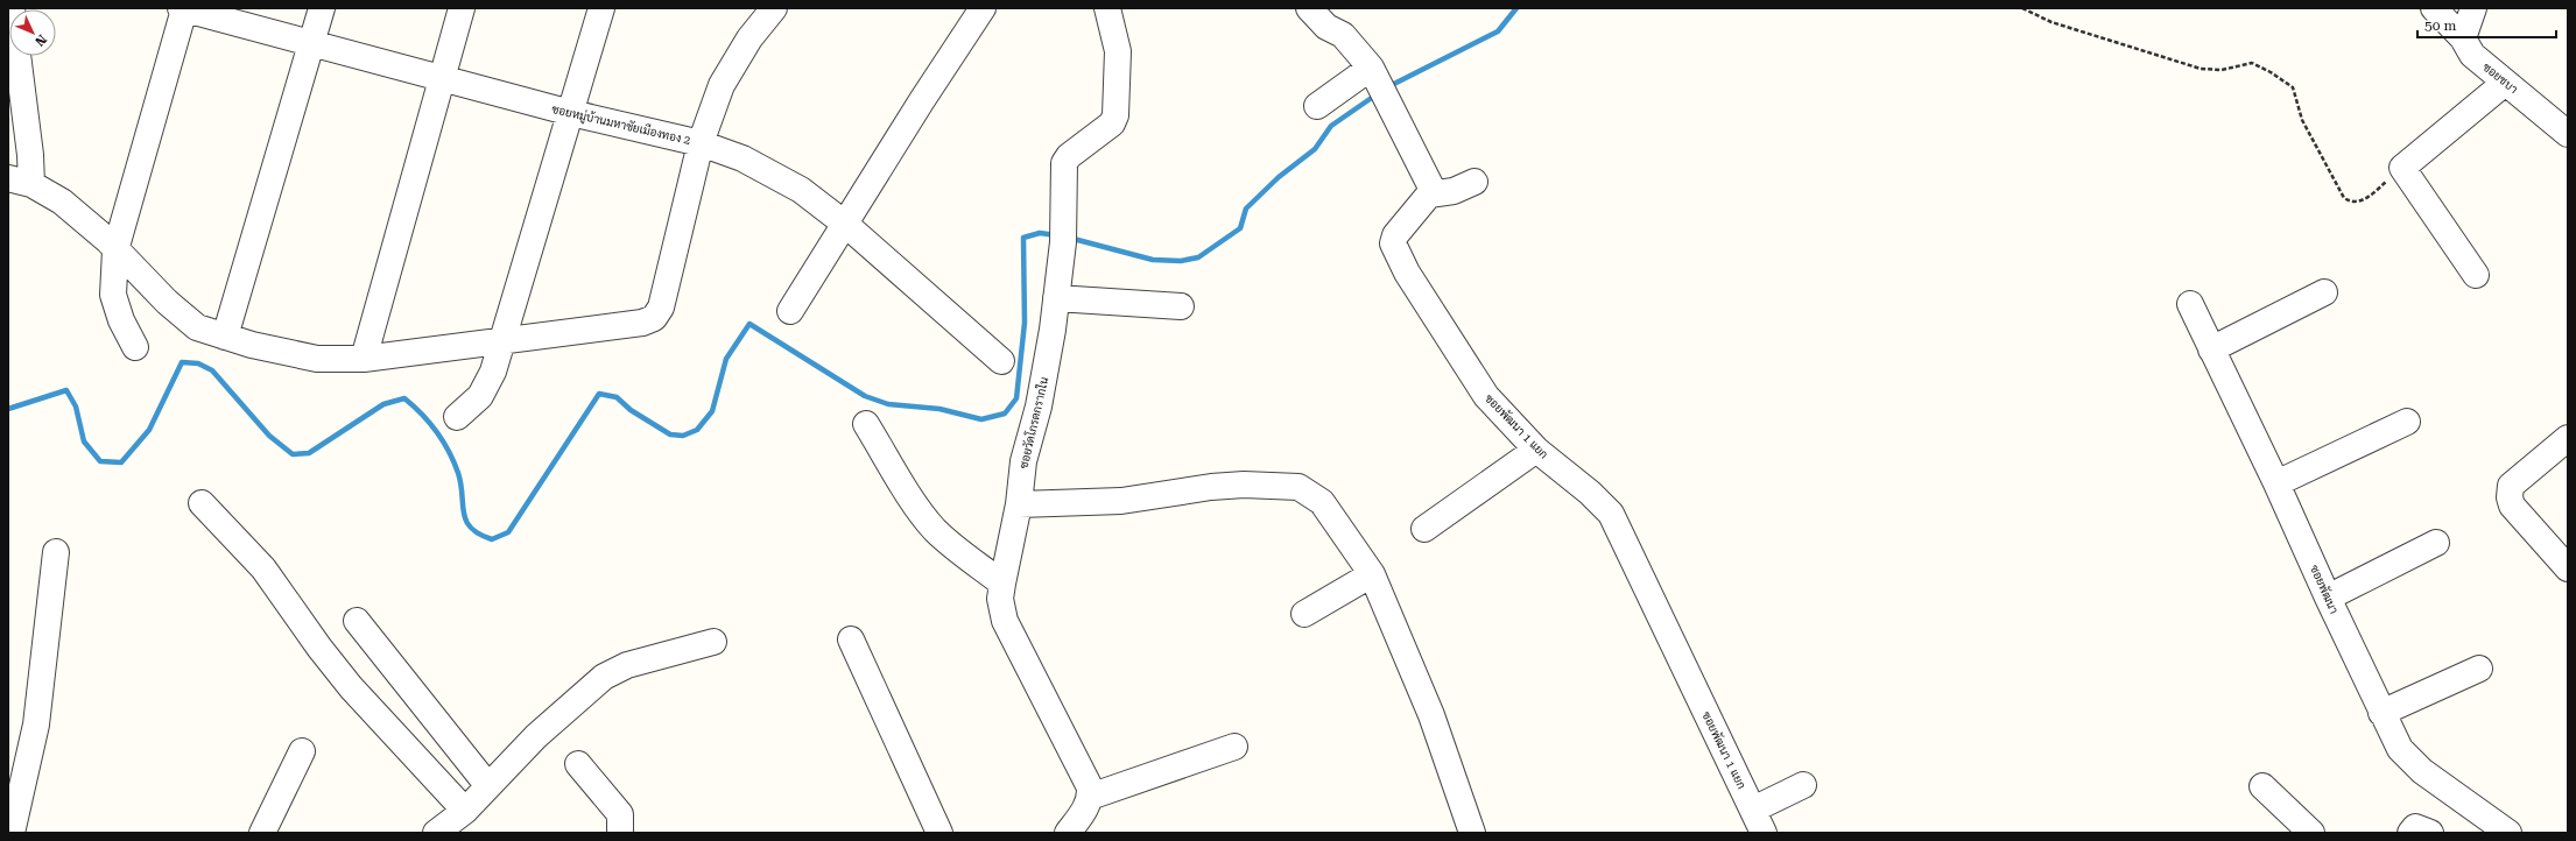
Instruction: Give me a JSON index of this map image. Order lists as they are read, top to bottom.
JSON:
{
  "streets": {
    "street": [
      "ซอยชบา",
      "ซอยหมู่บ้านมหาชัยเมืองทอง 2",
      "ซอยวัดโกรดกรากใน",
      "ซอยพัฒนา 1 แยก",
      "ซอยพัฒนา"
    ]
  },
  "scale_bar": "50 m",
  "north": "bottom right"
}
